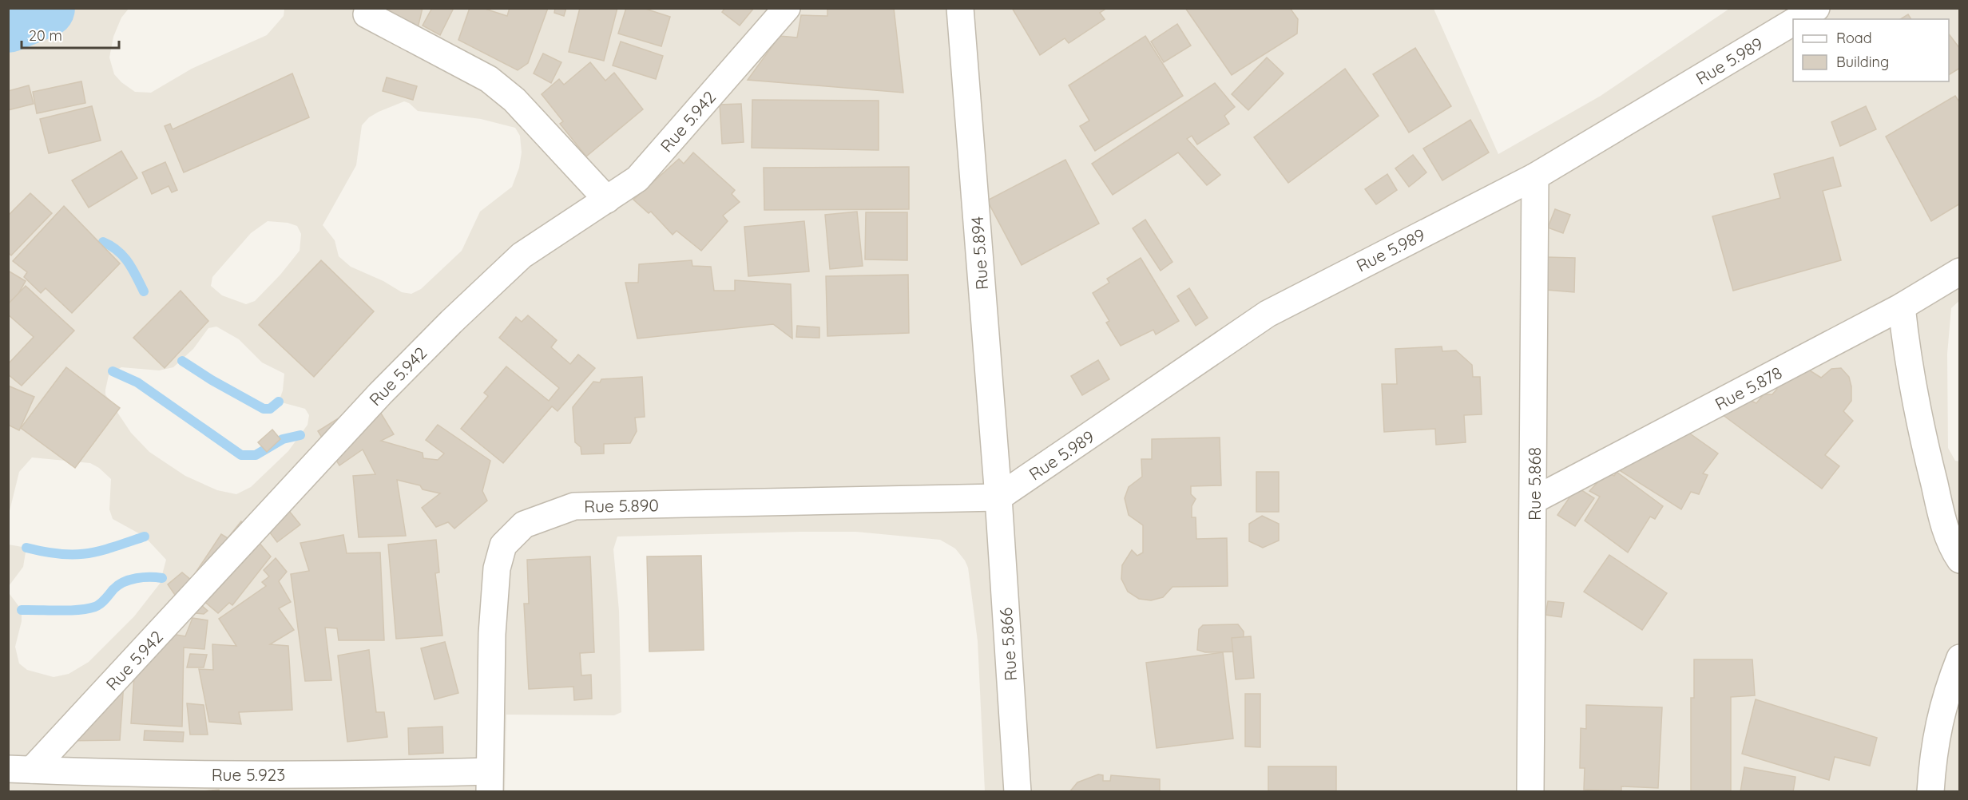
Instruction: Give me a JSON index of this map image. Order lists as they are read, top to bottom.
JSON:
{
  "streets": {
    "street": [
      "Rue 5.989",
      "Rue 5.942",
      "Rue 5.894",
      "Rue 5.878",
      "Rue 5.868",
      "Rue 5.890",
      "Rue 5.866",
      "Rue 5.923"
    ]
  },
  "crossings": [
    ["Rue 5.989", "Rue 5.894"],
    ["Rue 5.989", "Rue 5.868"],
    ["Rue 5.989", "Rue 5.890"],
    ["Rue 5.989", "Rue 5.866"],
    ["Rue 5.942", "Rue 5.923"],
    ["Rue 5.894", "Rue 5.890"],
    ["Rue 5.894", "Rue 5.866"],
    ["Rue 5.878", "Rue 5.868"],
    ["Rue 5.890", "Rue 5.866"],
    ["Rue 5.890", "Rue 5.923"]
  ],
  "legend": ["Road", "Building"],
  "scale_bar": "20 m"
}
